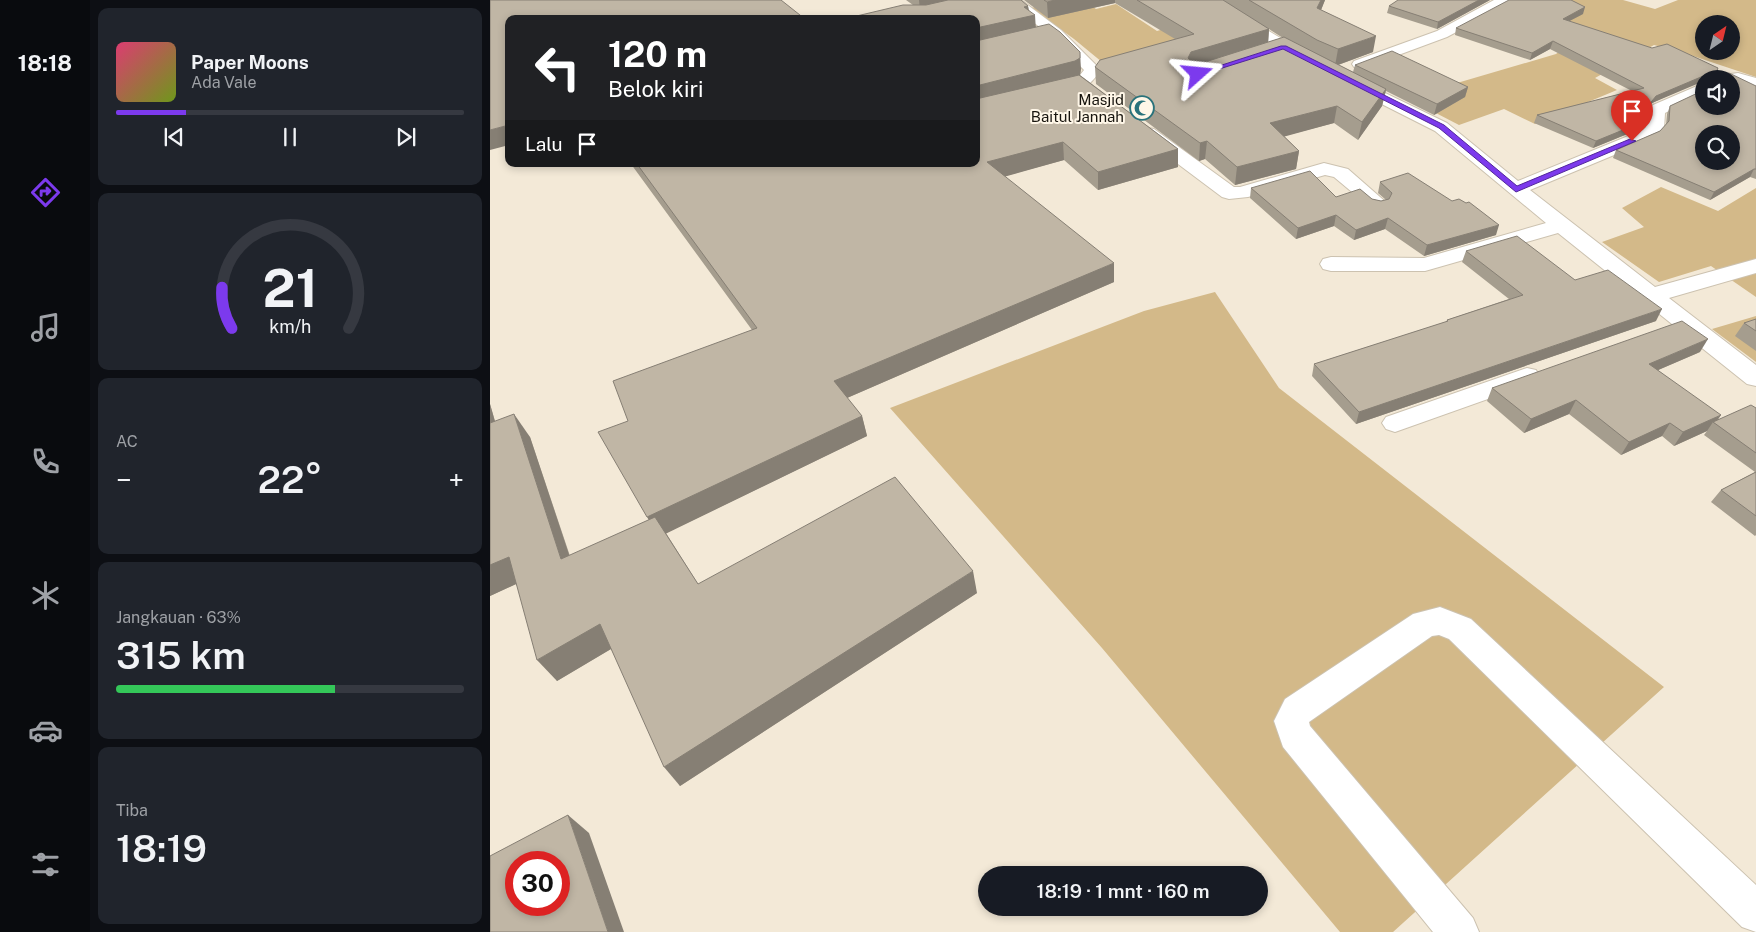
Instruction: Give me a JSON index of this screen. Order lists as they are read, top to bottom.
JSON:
{
  "places": {
    "mosque": ["Masjid Baitul Jannah"]
  },
  "north": "top right",
  "page": {
    "tabs": "18:18",
    "turn": ["120 m", "Belok kiri"],
    "song": ["Paper Moons", "Ada Vale"],
    "then": "Lalu",
    "tile": [
      "AC",
      ["Jangkauan · 63%", "315 km"],
      ["Tiba", "18:19"]
    ],
    "heat": ["−", "22°", "+"],
    "limit": "30",
    "trip": "18:19 · 1 mnt · 160 m",
    "gauge": ["21", "km/h"]
  }
}
